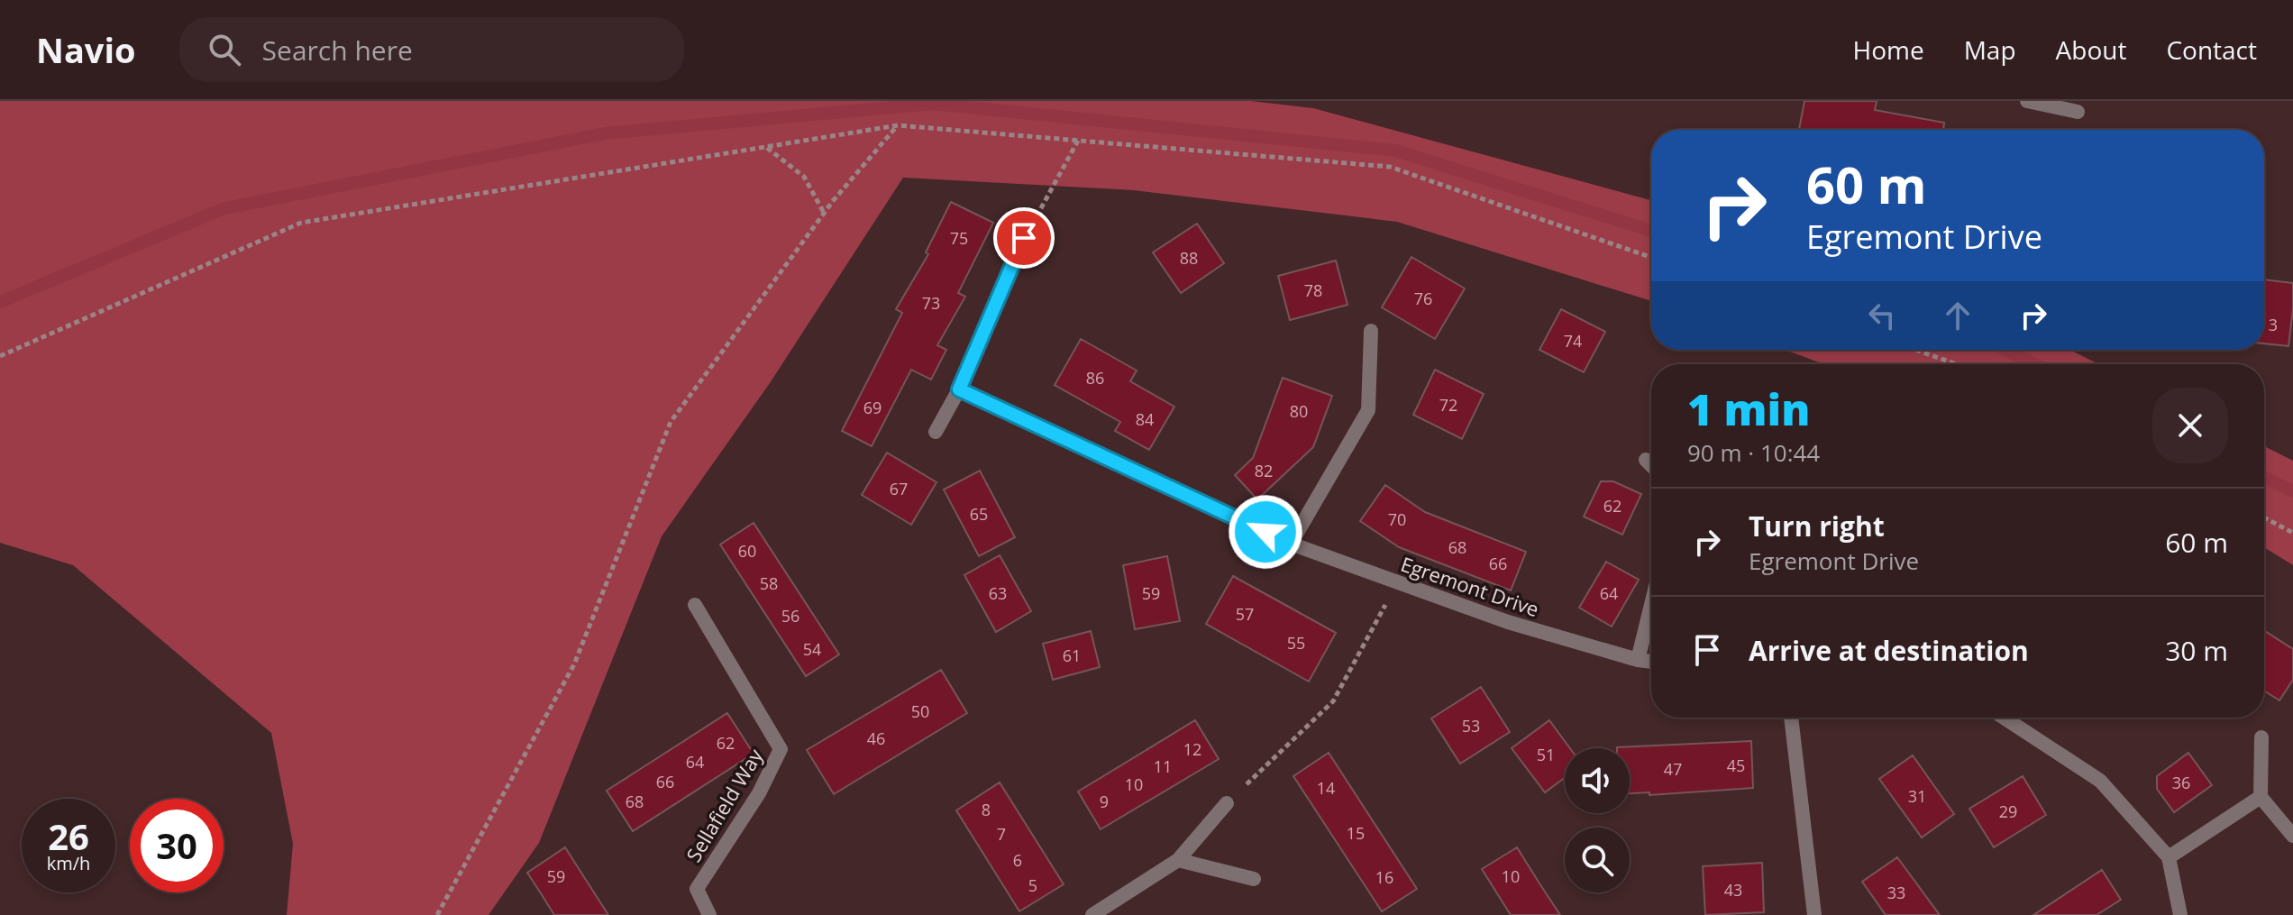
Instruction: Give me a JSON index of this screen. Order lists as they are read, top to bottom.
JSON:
{
  "streets": {
    "street": ["Egremont Drive", "Sellafield Way"]
  },
  "house_numbers": [
    "75",
    "88",
    "78",
    "76",
    "73",
    "3",
    "74",
    "86",
    "72",
    "69",
    "80",
    "84",
    "82",
    "67",
    "62",
    "65",
    "70",
    "68",
    "60",
    "66",
    "58",
    "63",
    "59",
    "64",
    "57",
    "56",
    "55",
    "54",
    "61",
    "50",
    "53",
    "46",
    "62",
    "12",
    "51",
    "64",
    "45",
    "11",
    "47",
    "66",
    "36",
    "10",
    "14",
    "31",
    "68",
    "9",
    "8",
    "29",
    "15",
    "7",
    "6",
    "59",
    "10",
    "16",
    "5",
    "43",
    "33"
  ],
  "page": {
    "header": "Navio",
    "search": "Search here",
    "nav": [
      "Home",
      "Map",
      "About",
      "Contact"
    ],
    "turn": ["60 m", "Egremont Drive"],
    "heading": ["1 min", "90 m · 10:44"],
    "list": [
      {
        "name": "Turn right",
        "note": "Egremont Drive",
        "value": "60 m"
      },
      {
        "name": "Arrive at destination",
        "value": "30 m"
      }
    ],
    "speed": "26 km/h",
    "limit": "30"
  }
}
